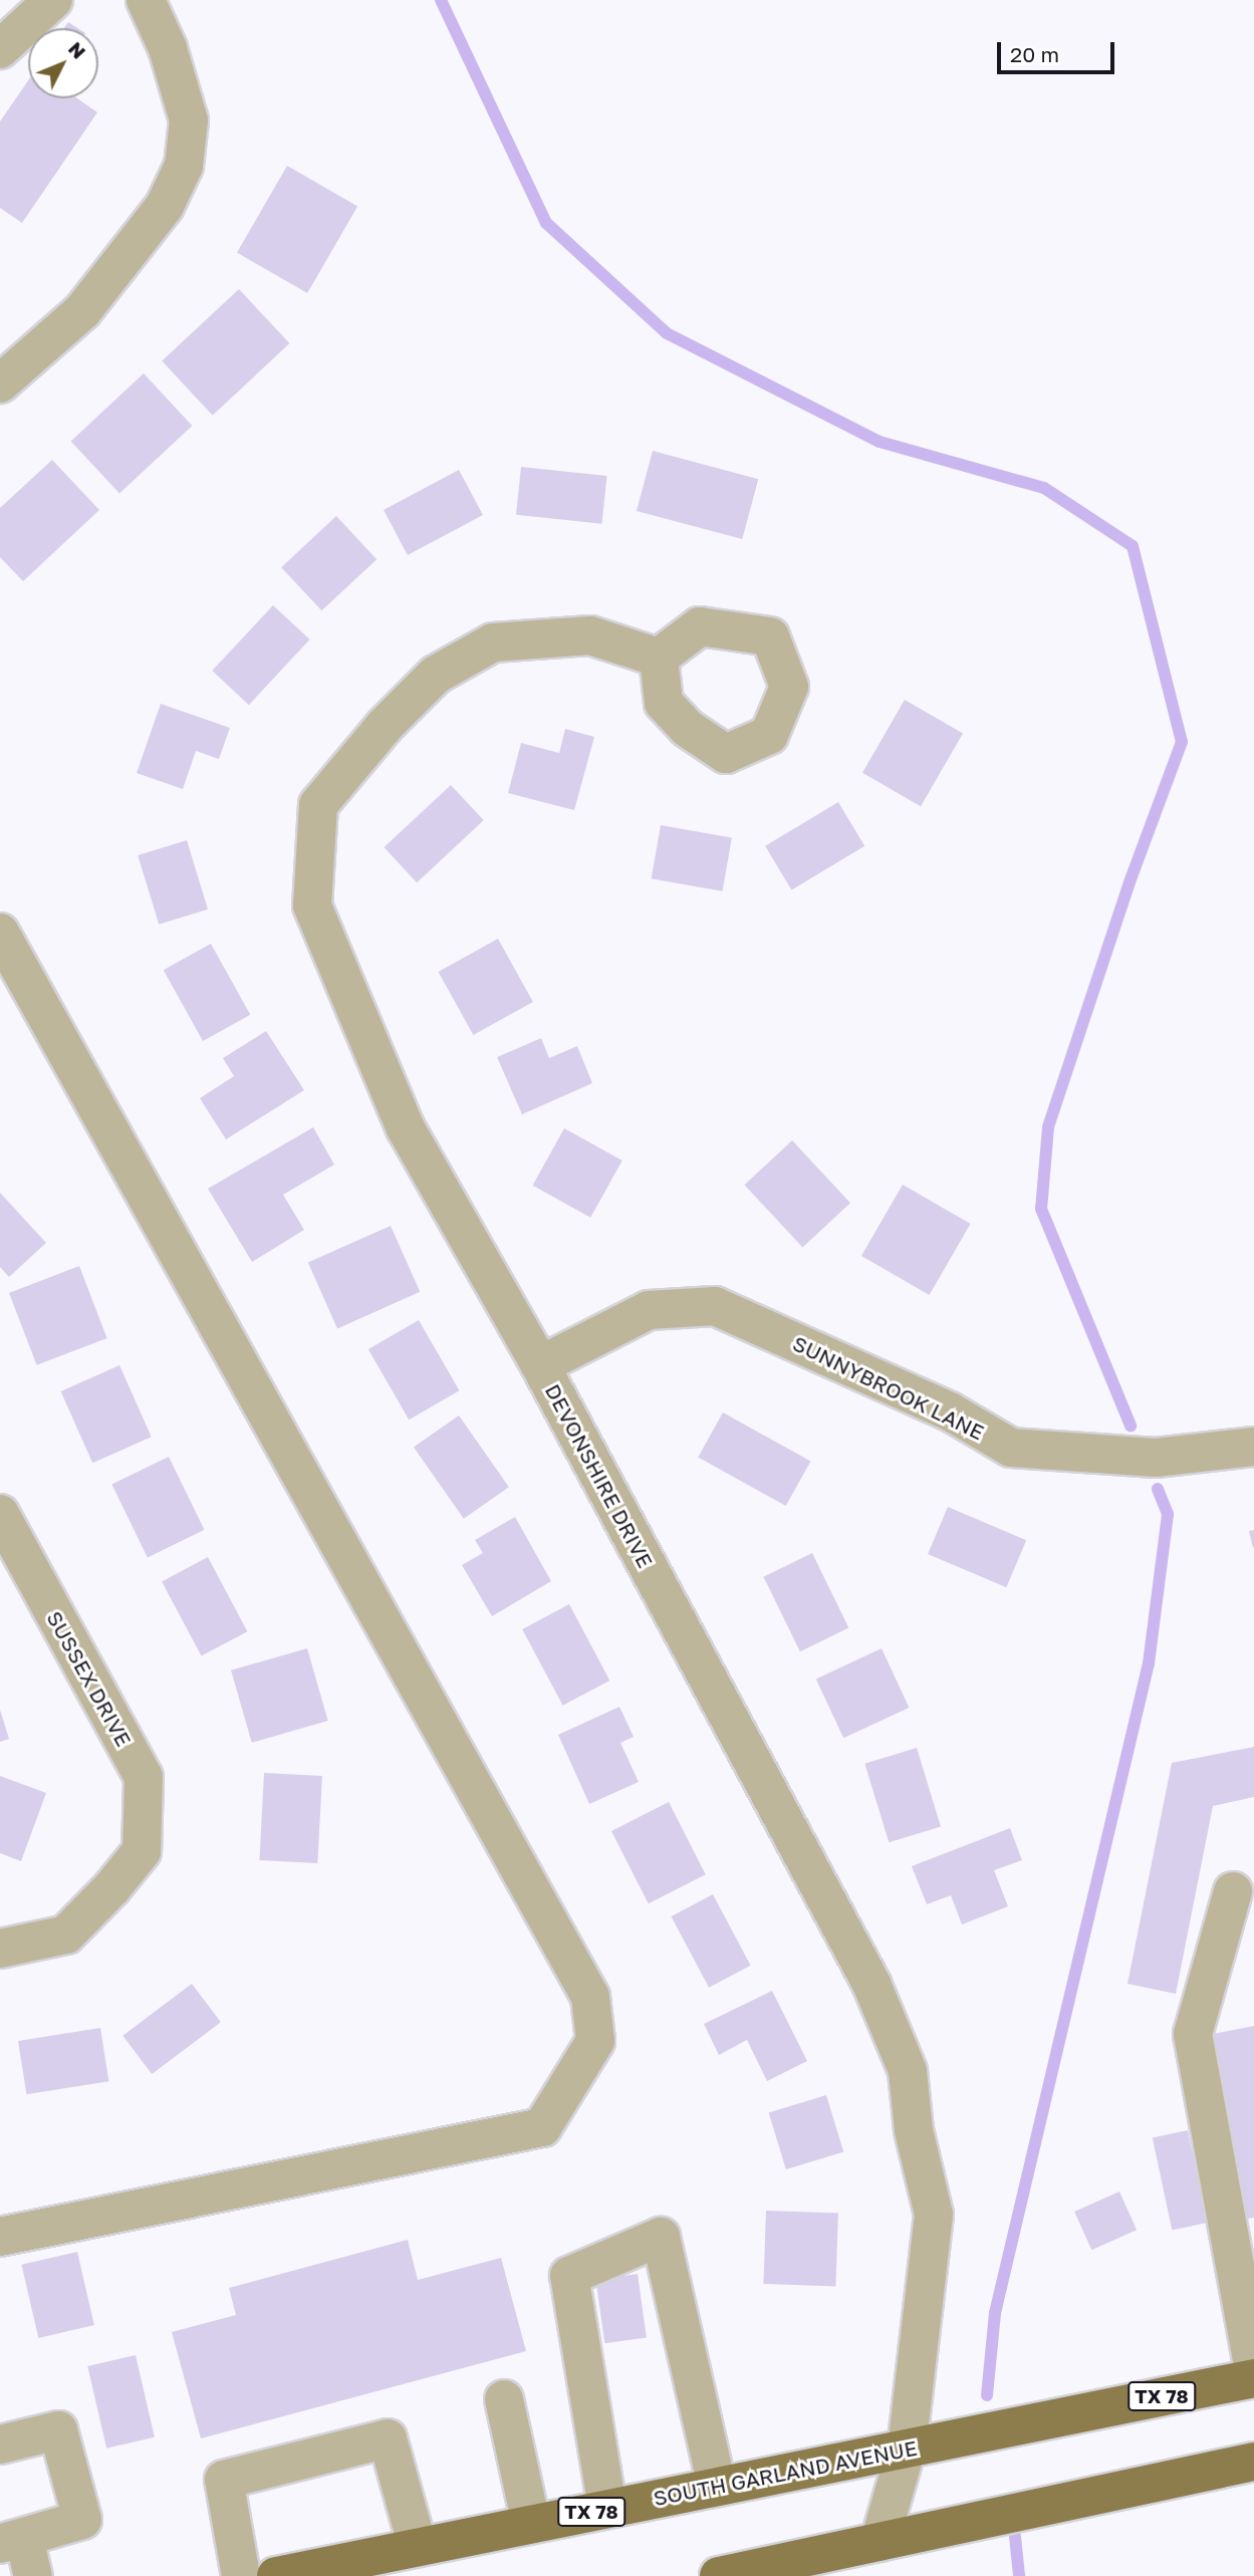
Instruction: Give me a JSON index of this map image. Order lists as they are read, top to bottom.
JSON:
{
  "streets": {
    "main road": ["TX 78", "SOUTH GARLAND AVENUE"],
    "street": ["SUNNYBROOK LANE", "DEVONSHIRE DRIVE", "SUSSEX DRIVE"]
  },
  "crossings": [
    ["SUNNYBROOK LANE", "DEVONSHIRE DRIVE"],
    ["DEVONSHIRE DRIVE", "SOUTH GARLAND AVENUE"]
  ],
  "scale_bar": "20 m",
  "north": "top right"
}
